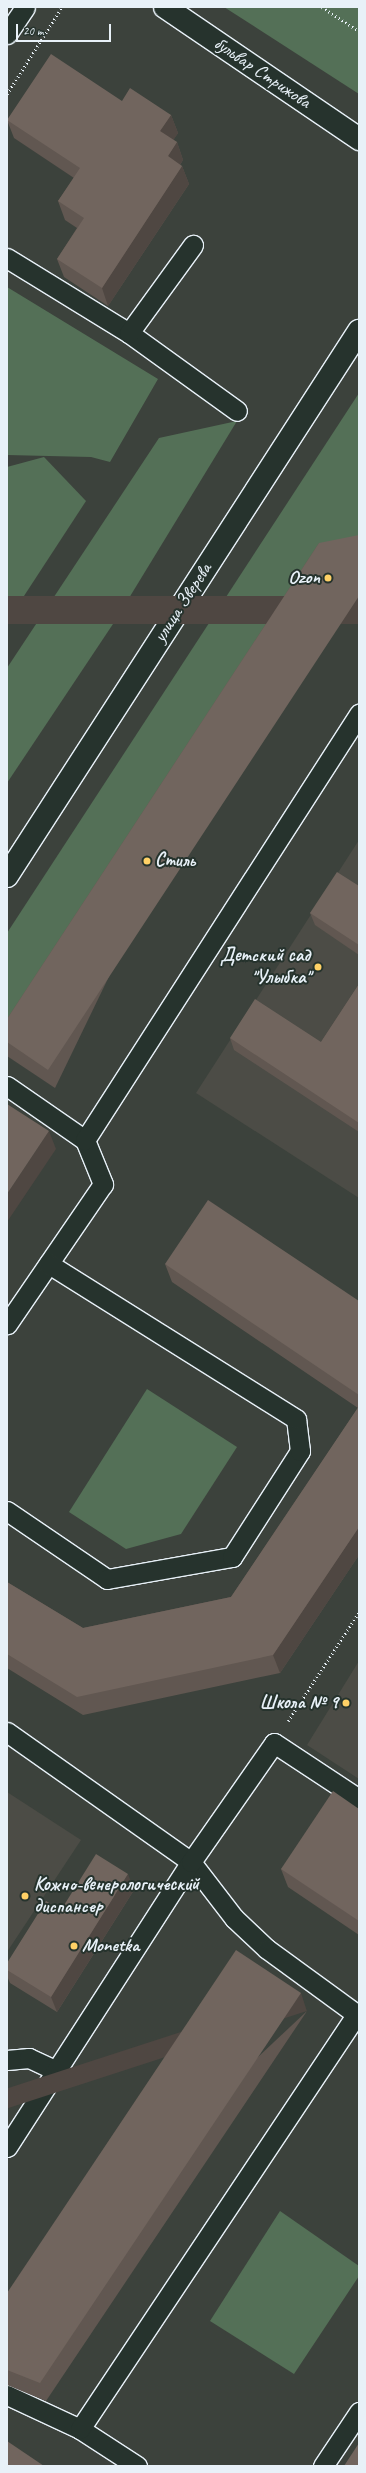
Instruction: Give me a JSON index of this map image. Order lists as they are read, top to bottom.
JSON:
{
  "streets": {
    "main road": ["бульвар Стрижова", "улица Зверева"]
  },
  "places": [
    "Ozon",
    "Стиль",
    "Детский сад \"Улыбка\"",
    "Школа № 9",
    "Кожно-венерологический диспансер",
    "Monetka"
  ],
  "scale_bar": "20 m"
}
